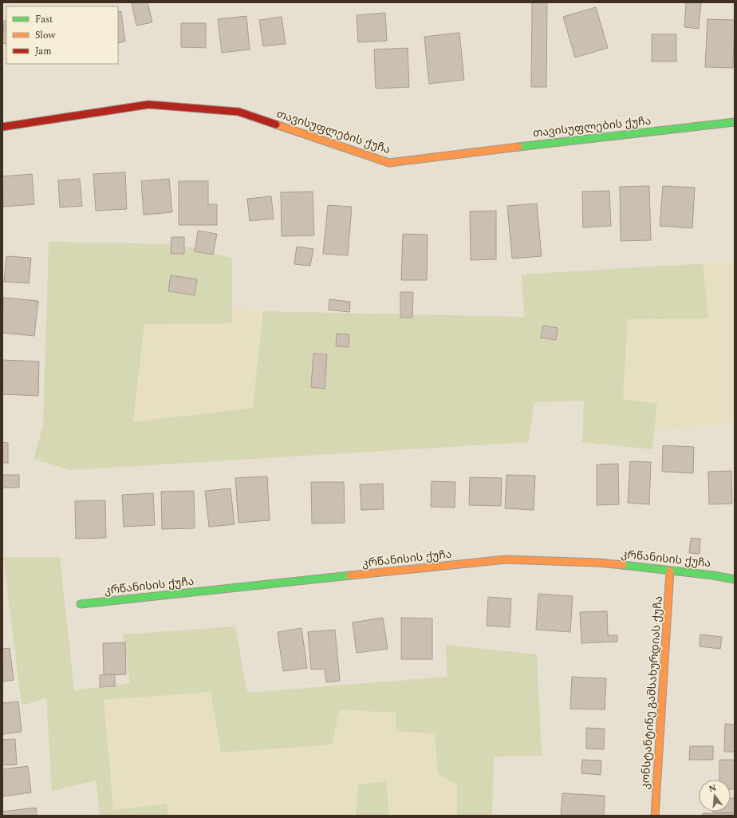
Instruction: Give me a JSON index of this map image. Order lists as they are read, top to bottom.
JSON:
{
  "streets": {
    "street": ["თავისუფლების ქუჩა", "კრწანისის ქუჩა", "კონსტანტინე გამსახურდიას ქუჩა"]
  },
  "crossings": [
    ["კრწანისის ქუჩა", "კონსტანტინე გამსახურდიას ქუჩა"]
  ],
  "legend": ["Fast", "Slow", "Jam"],
  "north": "top"
}
